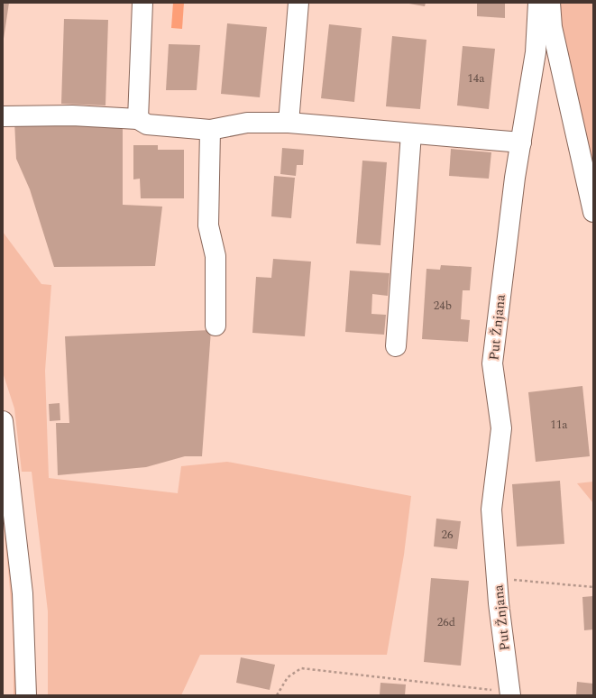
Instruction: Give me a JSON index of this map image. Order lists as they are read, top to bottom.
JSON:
{
  "streets": {
    "street": ["Put Žnjana"]
  },
  "house_numbers": [
    "14a",
    "24b",
    "11a",
    "26",
    "26d"
  ]
}
